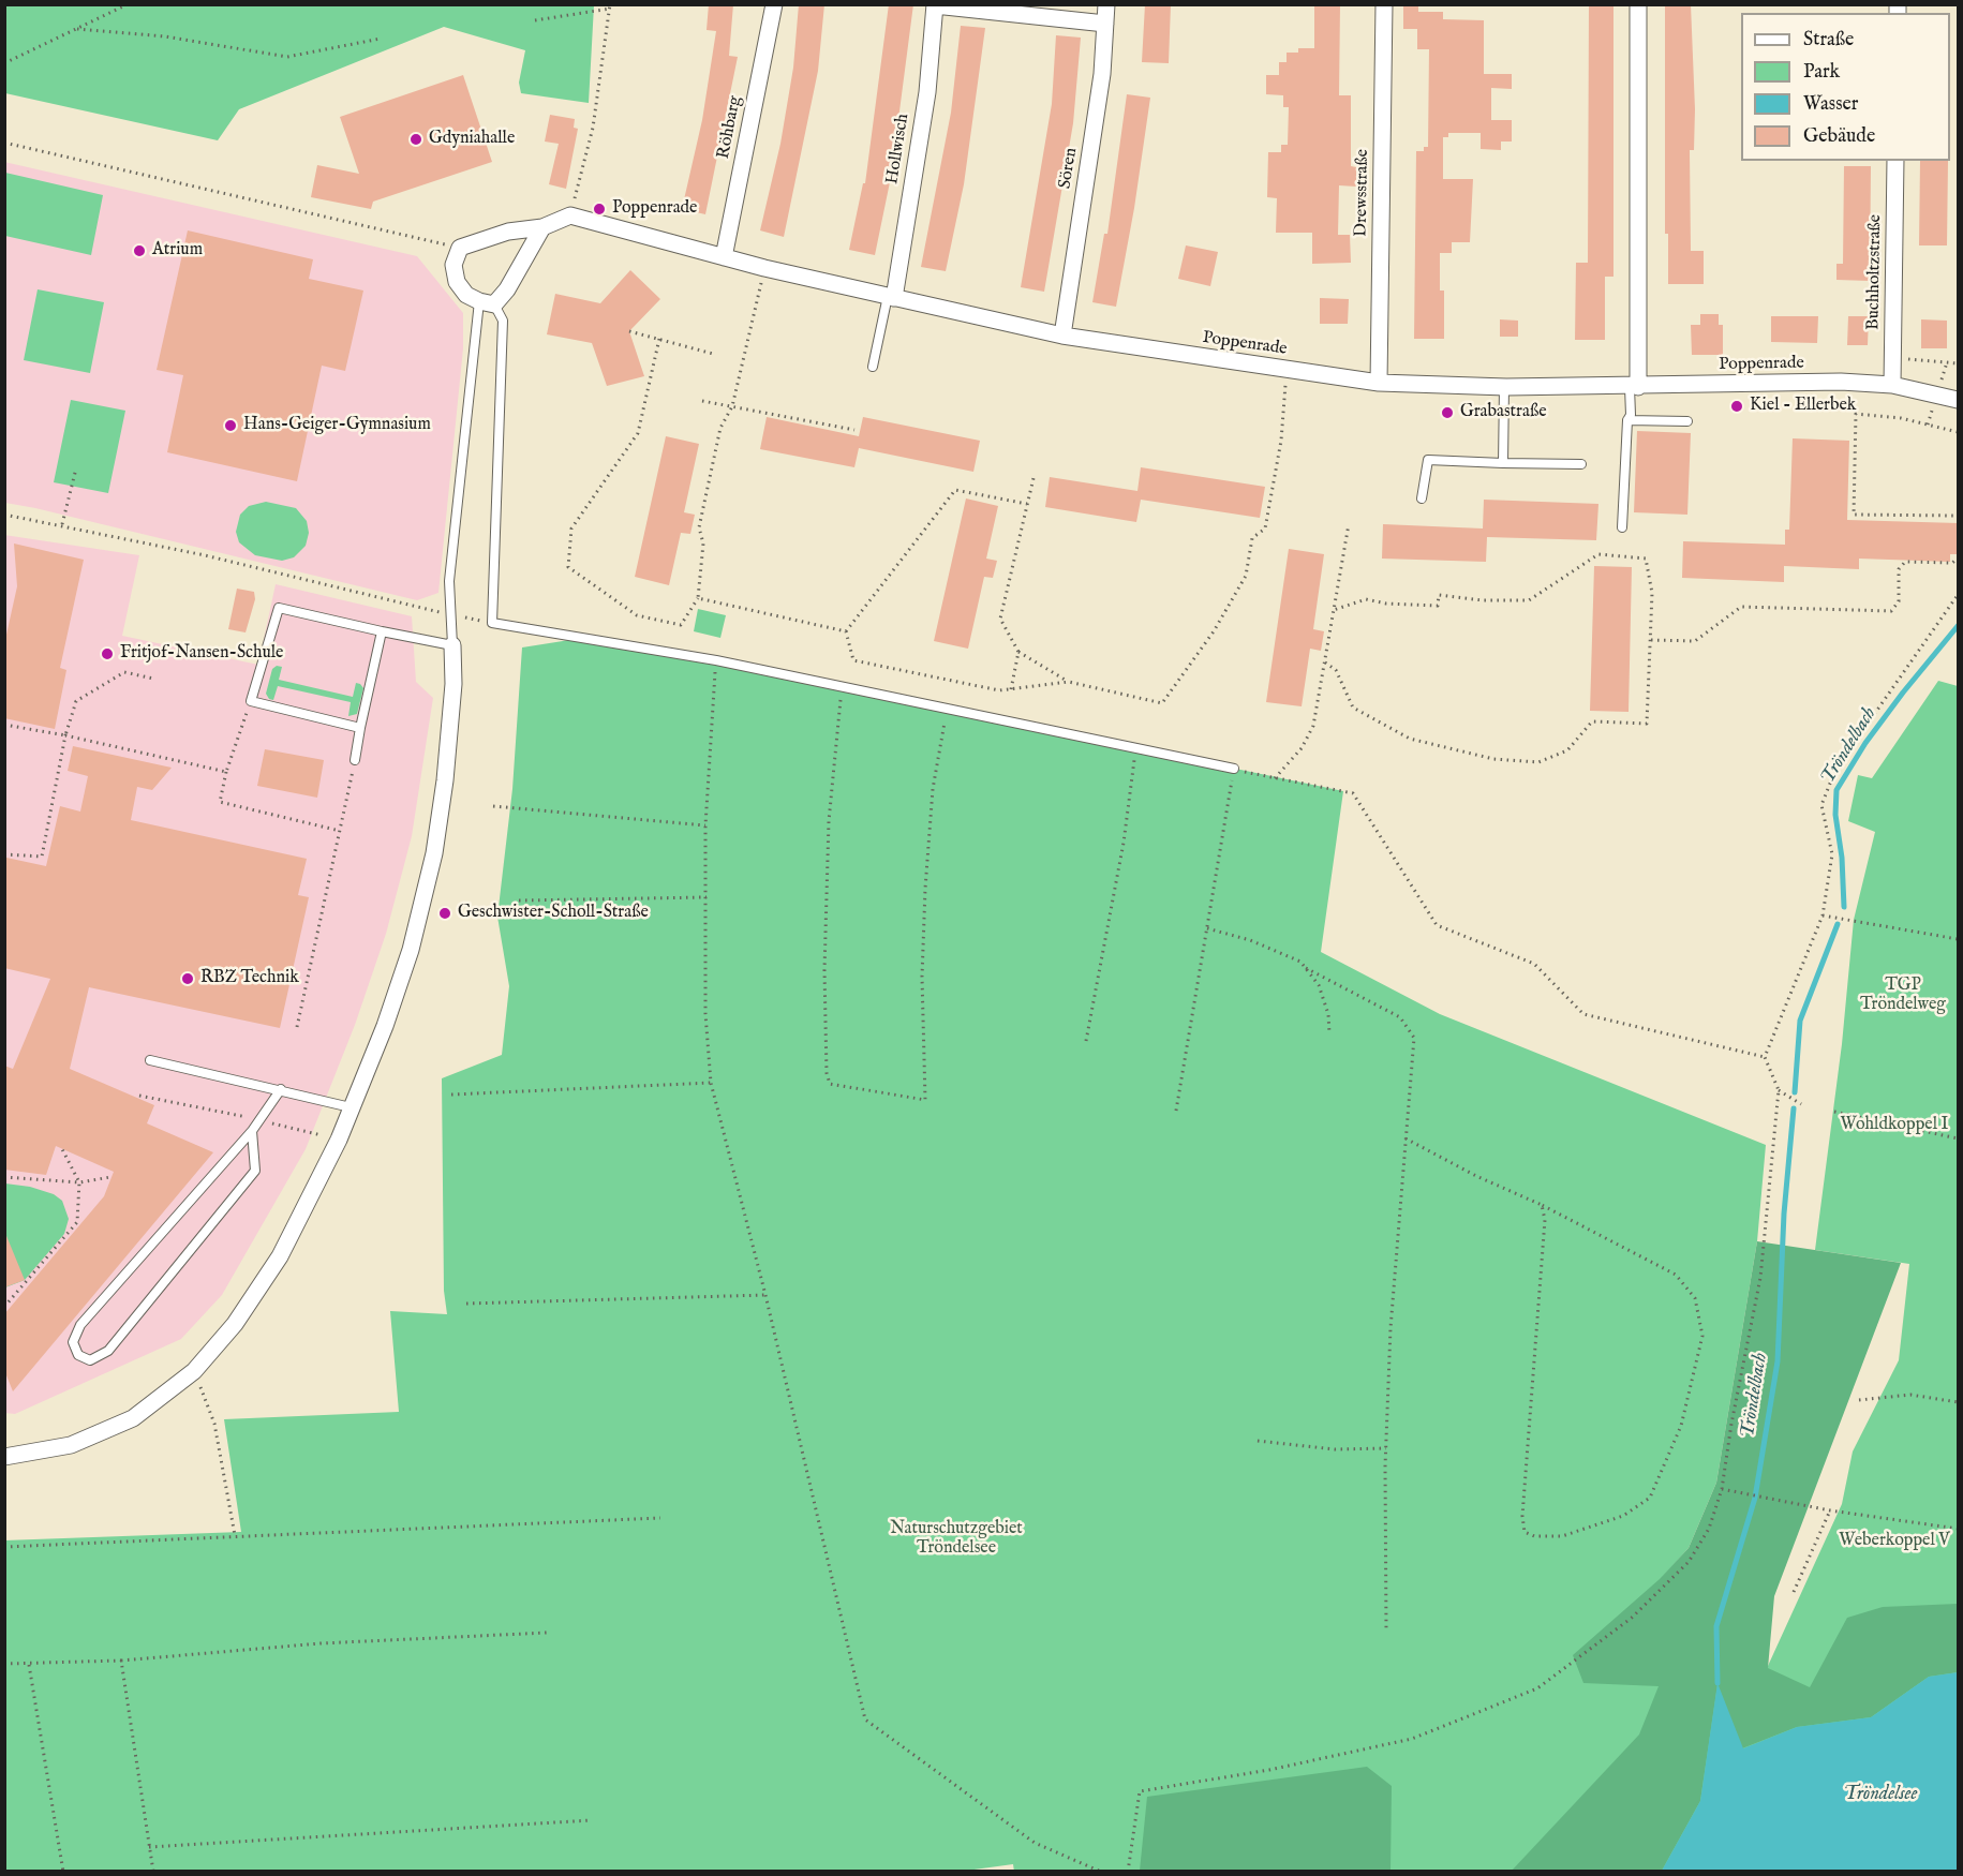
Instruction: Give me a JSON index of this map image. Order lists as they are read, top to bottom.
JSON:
{
  "streets": {
    "street": [
      "Röhbarg",
      "Hollwisch",
      "Sören",
      "Drewsstraße",
      "Buchholtzstraße",
      "Poppenrade"
    ]
  },
  "crossings": [
    ["Röhbarg", "Poppenrade"],
    ["Hollwisch", "Poppenrade"],
    ["Sören", "Poppenrade"],
    ["Drewsstraße", "Poppenrade"],
    ["Buchholtzstraße", "Poppenrade"]
  ],
  "water": ["Tröndelbach", "Tröndelsee"],
  "parks": [
    "TGP Tröndelweg",
    "Wohldkoppel I",
    "Naturschutzgebiet Tröndelsee",
    "Weberkoppel V"
  ],
  "places": [
    "Gdyniahalle",
    "Poppenrade",
    "Atrium",
    "Kiel - Ellerbek",
    "Grabastraße",
    "Hans-Geiger-Gymnasium",
    "Fritjof-Nansen-Schule",
    "Geschwister-Scholl-Straße",
    "RBZ Technik"
  ],
  "legend": [
    "Straße",
    "Park",
    "Wasser",
    "Gebäude"
  ]
}
